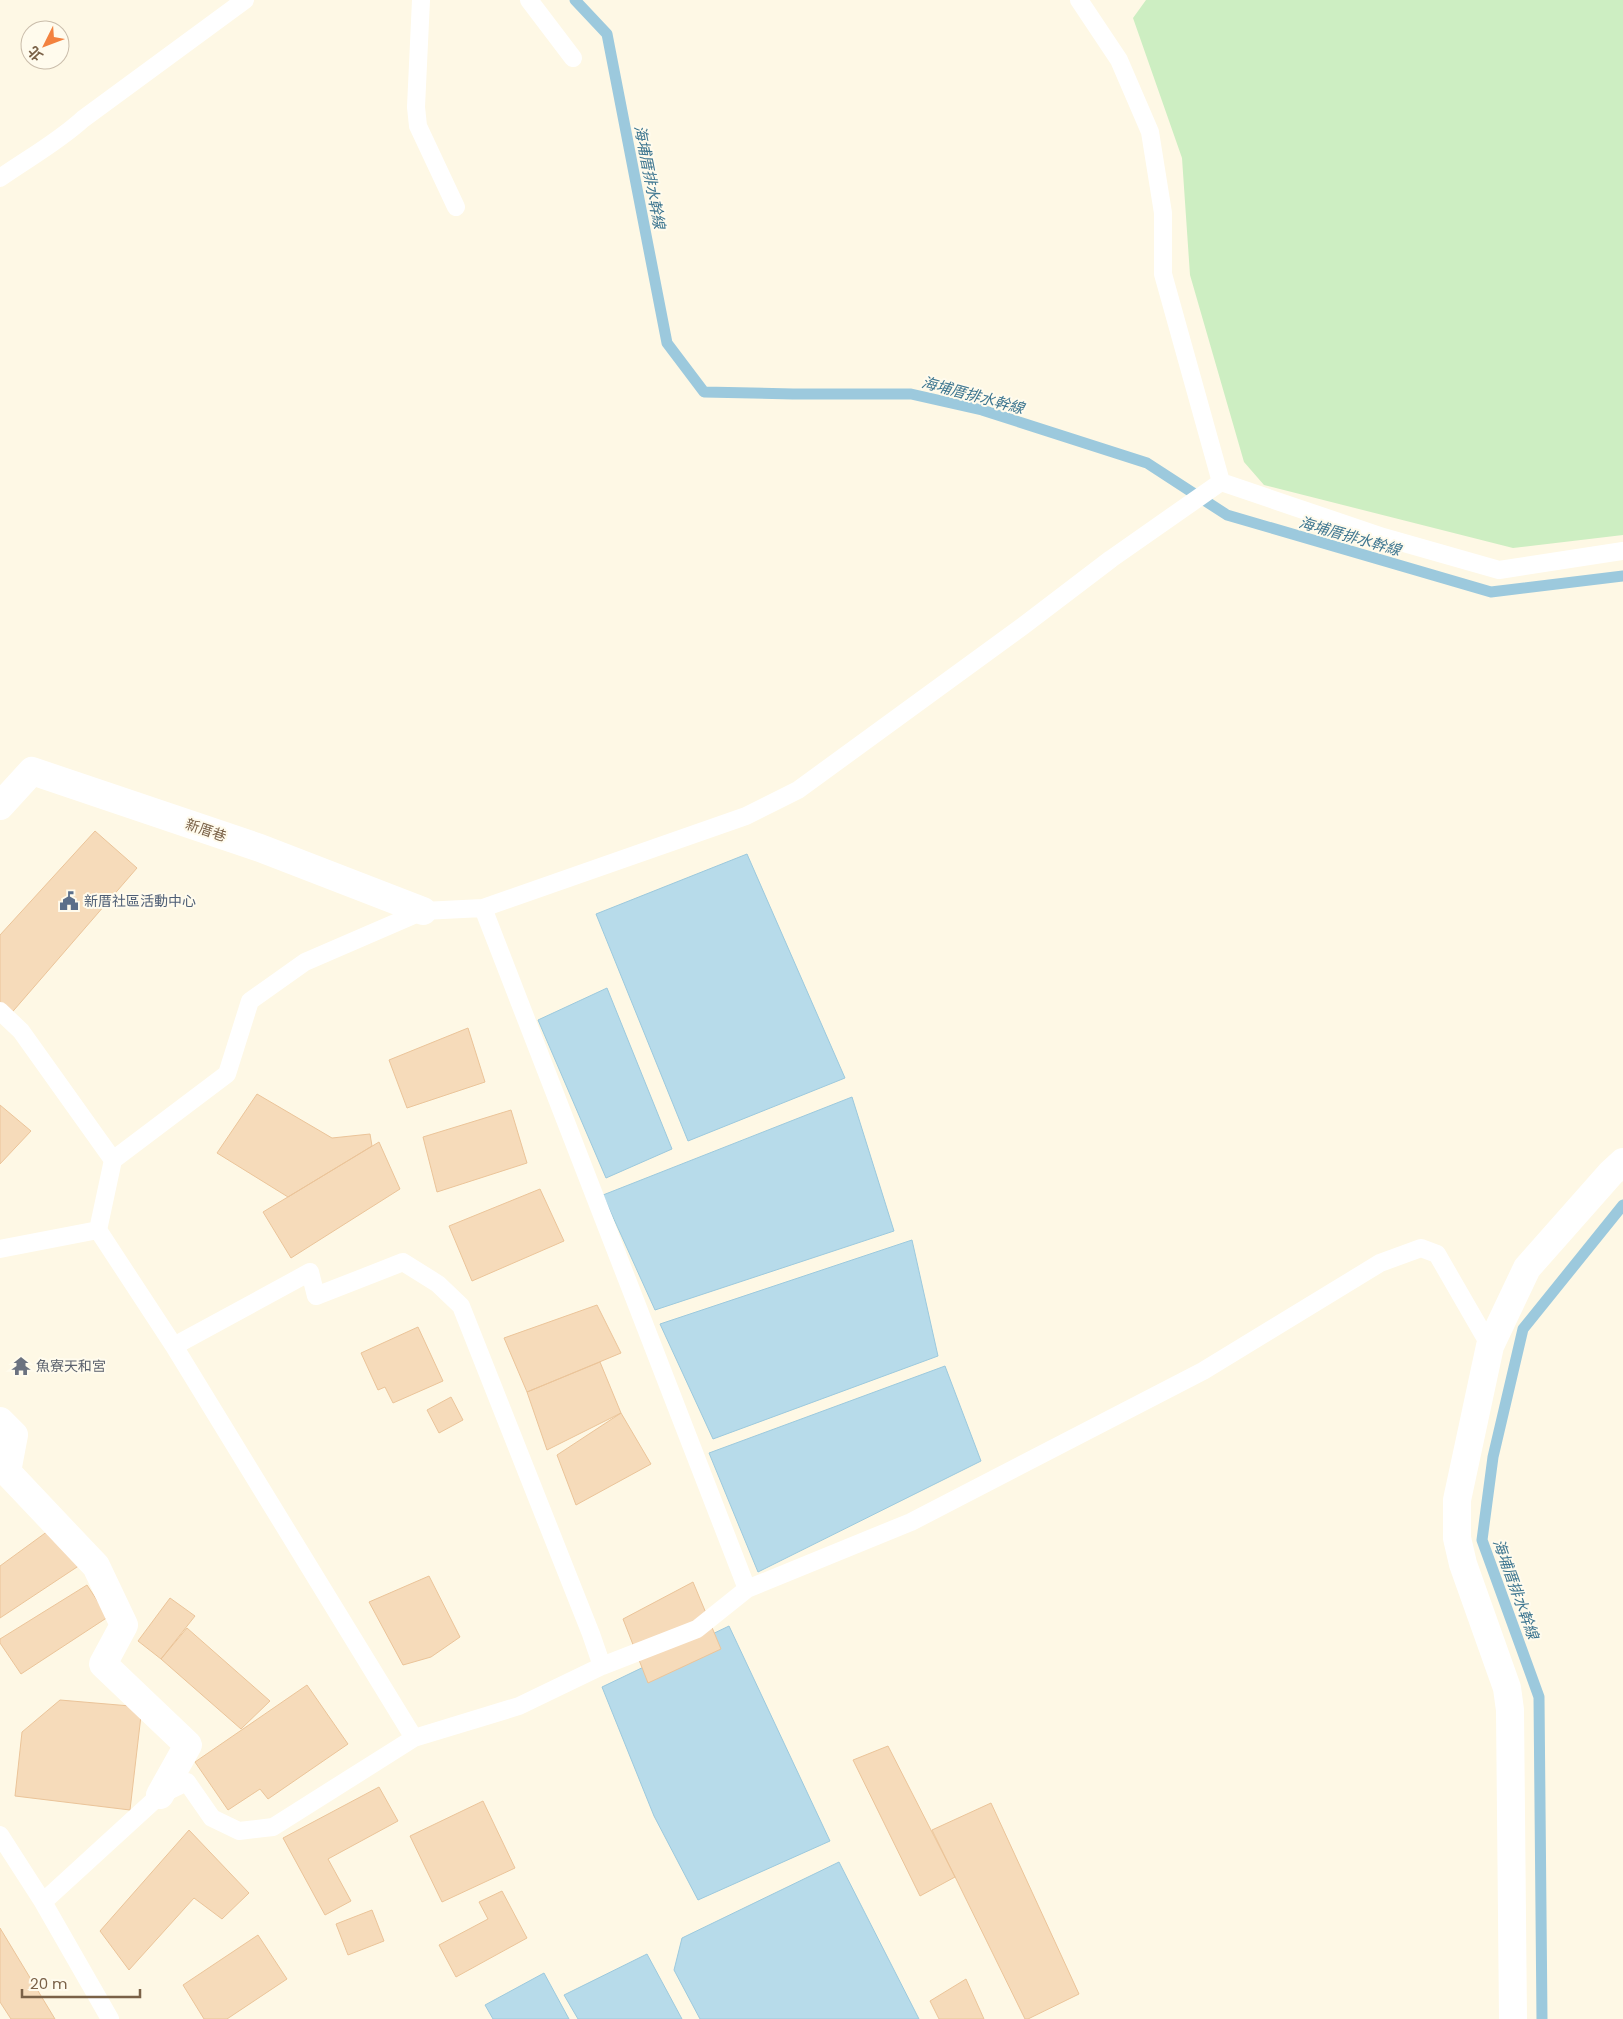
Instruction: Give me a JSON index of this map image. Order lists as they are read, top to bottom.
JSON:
{
  "streets": {
    "street": ["新厝巷"]
  },
  "water": ["海埔厝排水幹線"],
  "places": {
    "public building": ["新厝社區活動中心"],
    "temple": ["魚寮天和宮"]
  },
  "scale_bar": "20 m",
  "north": "bottom left"
}
